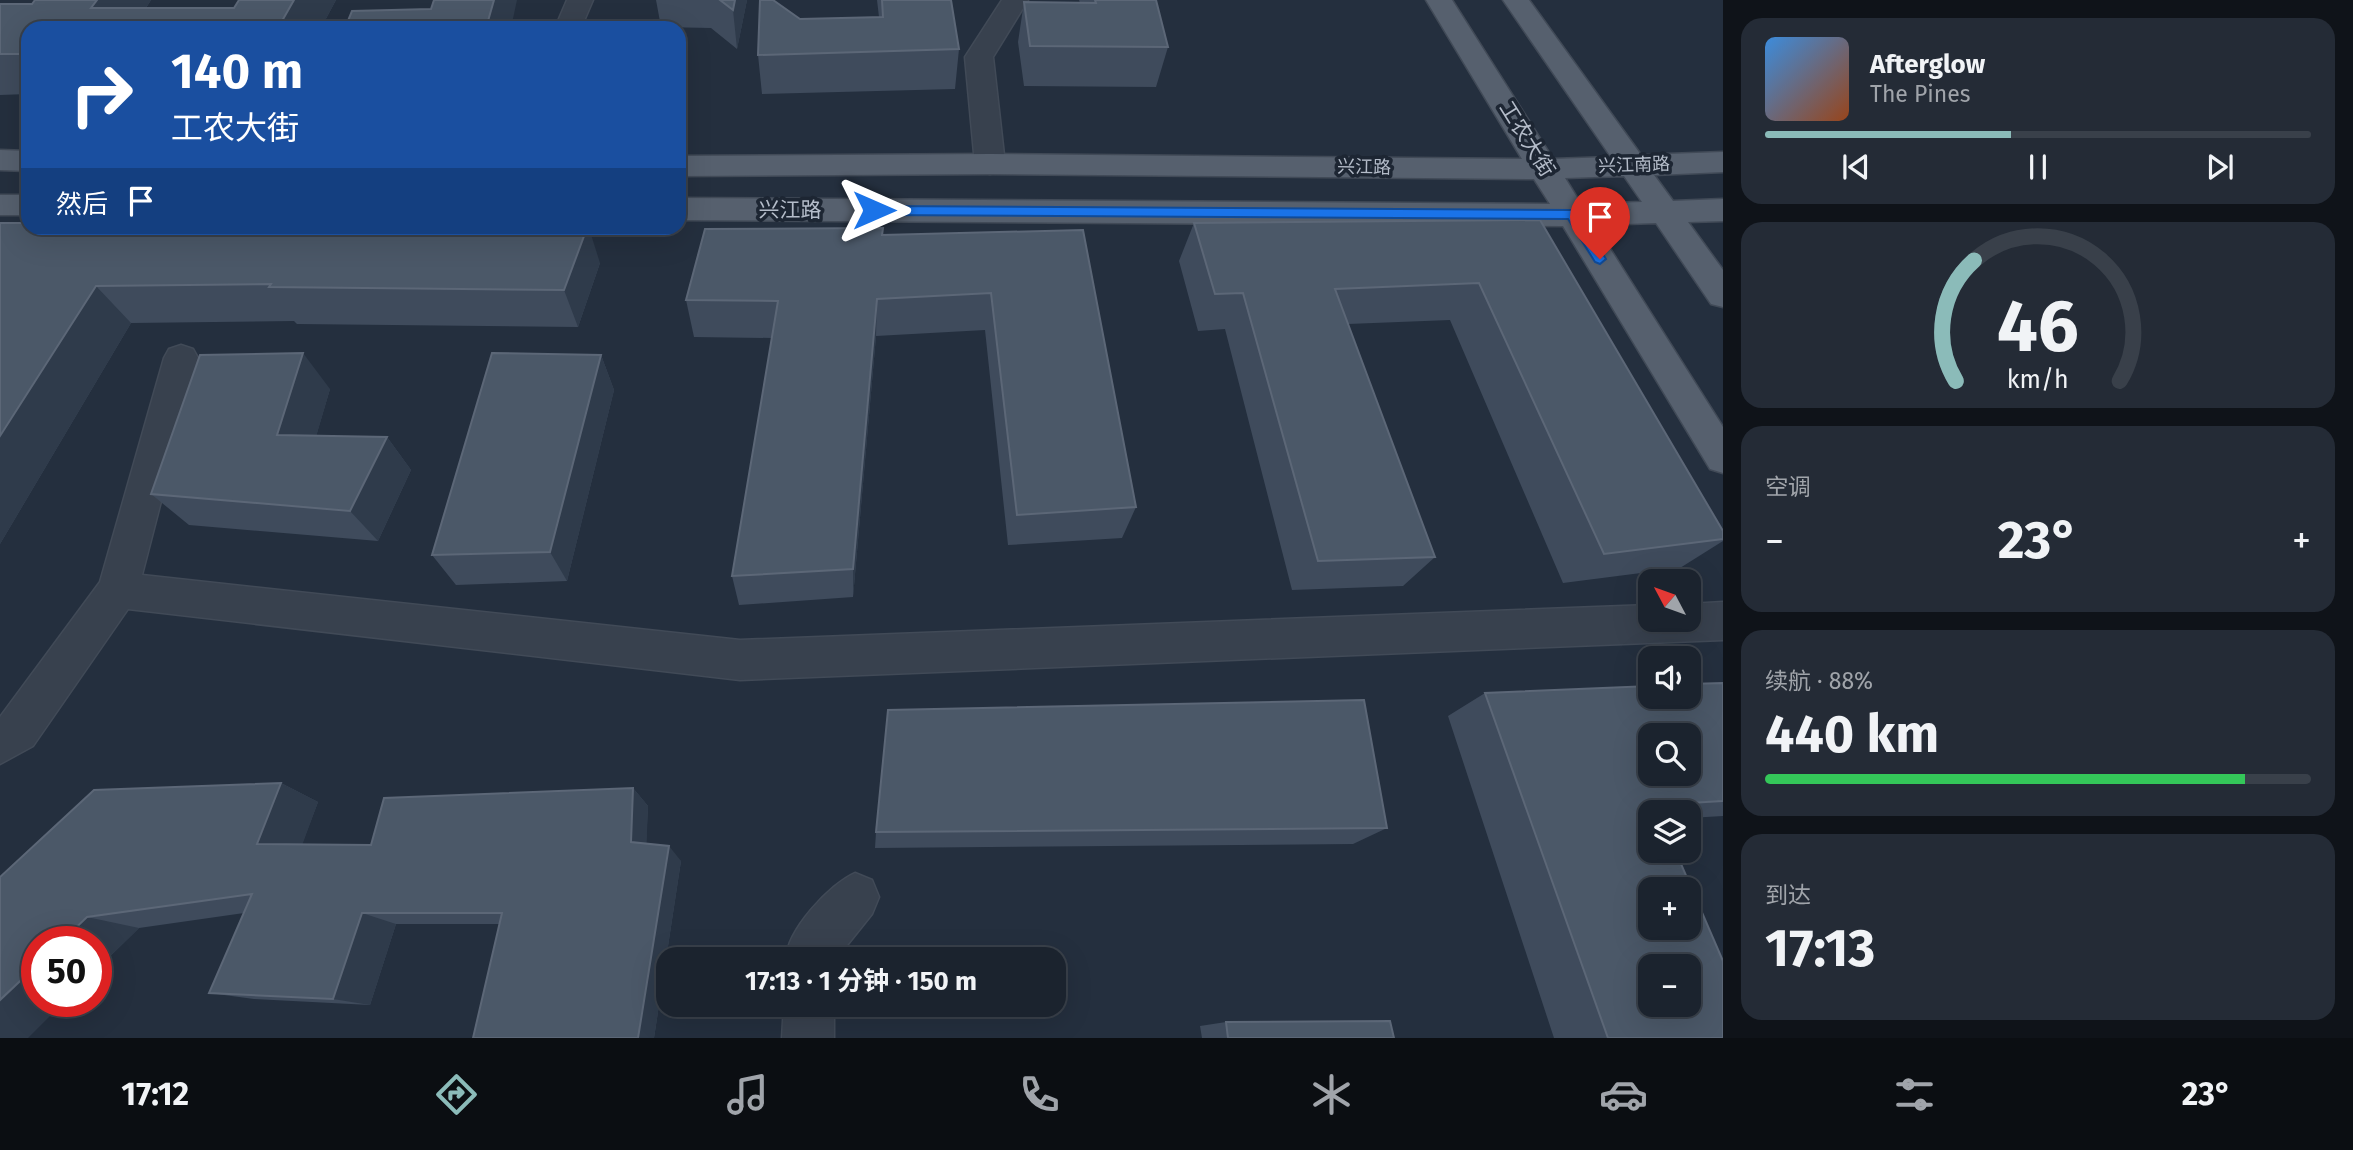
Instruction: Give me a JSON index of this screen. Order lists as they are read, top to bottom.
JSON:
{
  "streets": {
    "main road": ["工农大街", "兴江南路", "兴江路"]
  },
  "crossings": [
    ["工农大街", "兴江南路"],
    ["工农大街", "兴江路"],
    ["兴江南路", "兴江路"]
  ],
  "north": "top left",
  "page": {
    "turn": ["140 m", "工农大街"],
    "song": ["Afterglow", "The Pines"],
    "then": "然后",
    "tile": [
      "空调",
      ["续航 · 88%", "440 km"],
      ["到达", "17:13"]
    ],
    "heat": ["−", "23°", "+"],
    "map_buttons": ["+", "−"],
    "limit": "50",
    "trip": "17:13 · 1 分钟 · 150 m",
    "tabs": ["17:12", "23°"],
    "gauge": ["46", "km/h"]
  }
}
